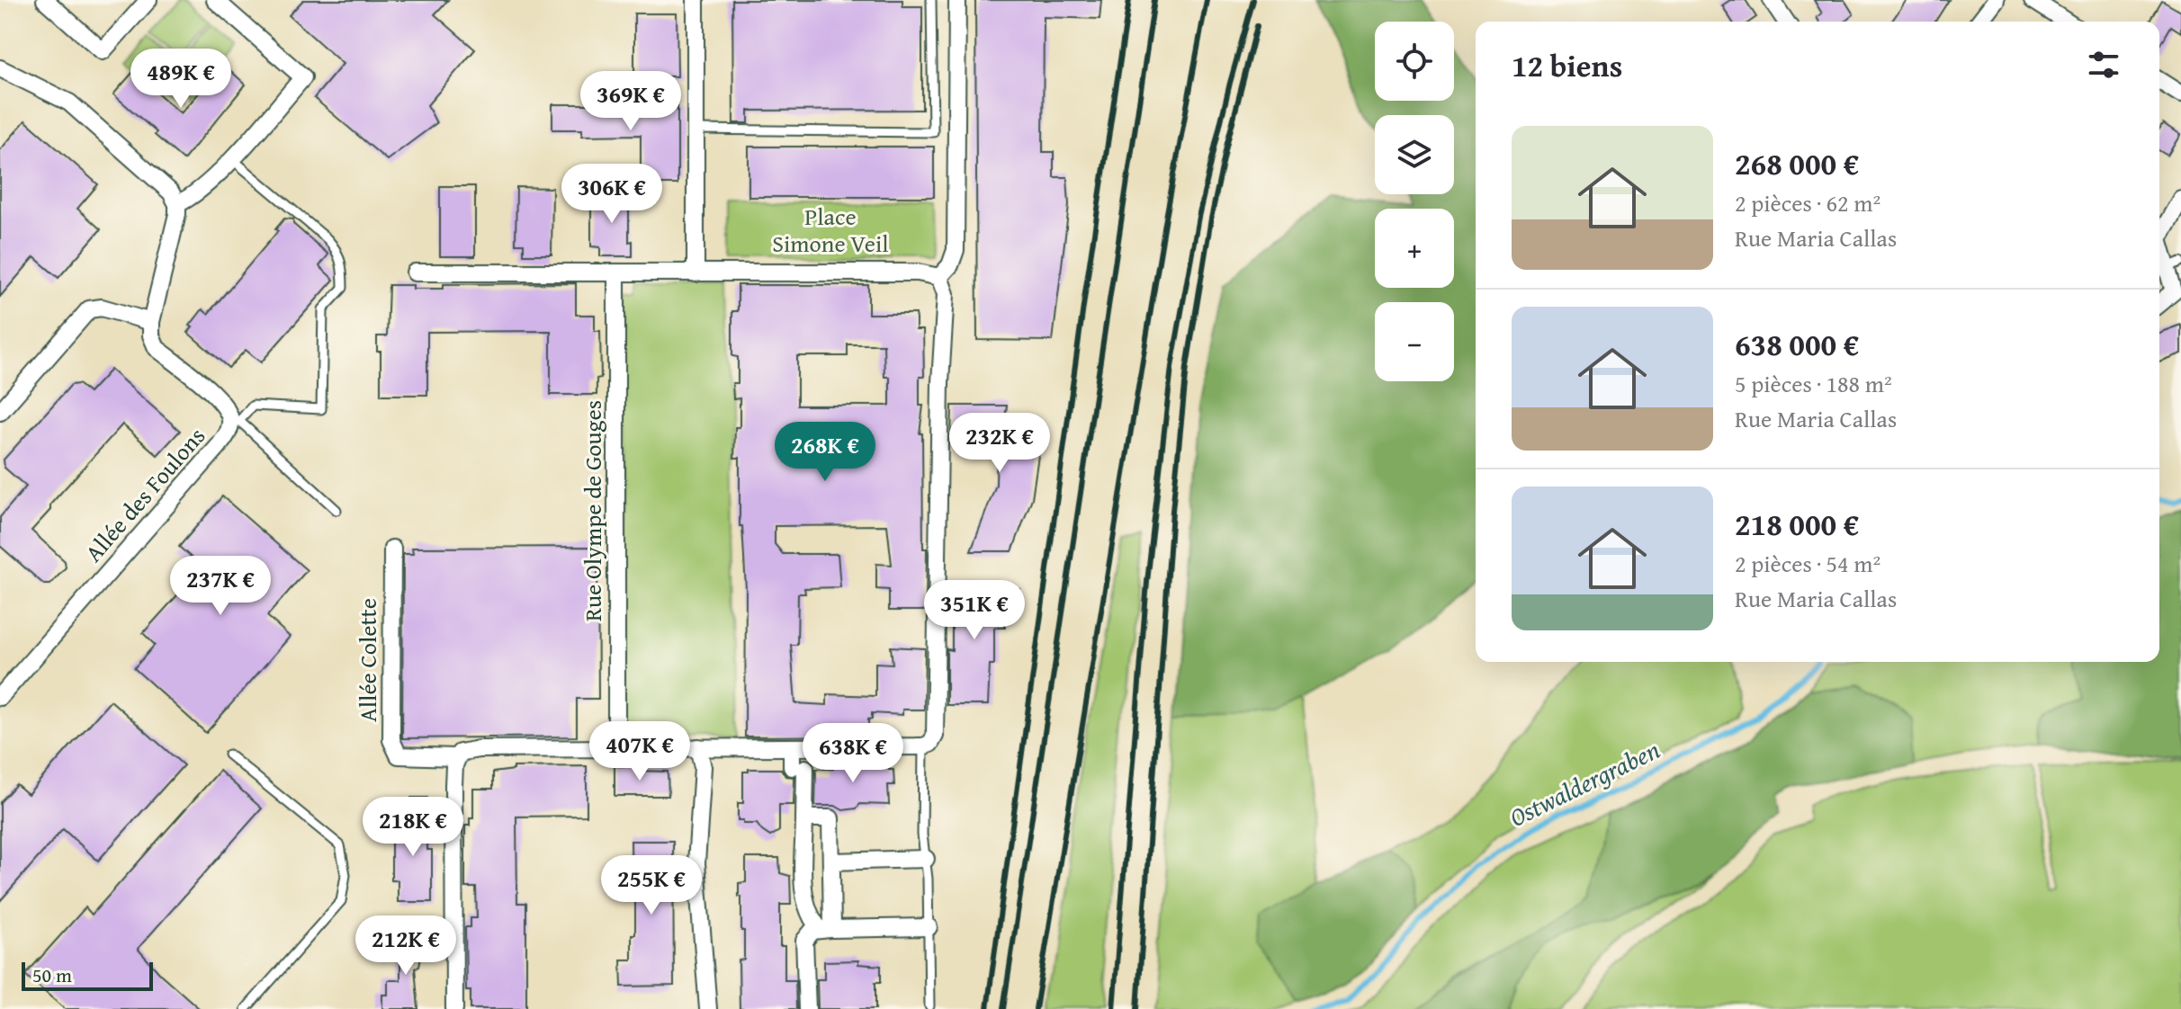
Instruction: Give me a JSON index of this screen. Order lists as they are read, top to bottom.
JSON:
{
  "streets": {
    "street": ["Allée des Foulons", "Rue Olympe de Gouges", "Allée Colette"]
  },
  "water": ["Ostwaldergraben"],
  "parks": ["Place Simone Veil"],
  "scale_bar": "50 m",
  "page": {
    "map_buttons": ["+", "−"],
    "heading": "12 biens",
    "price": [
      "489K €",
      "369K €",
      "306K €",
      "232K €",
      "268K €",
      "237K €",
      "351K €",
      "407K €",
      "638K €",
      "218K €",
      "255K €",
      "212K €"
    ],
    "list": [
      {
        "name": "268 000 €",
        "note": "2 pièces · 62 m² · Rue Maria Callas"
      },
      {
        "name": "638 000 €",
        "note": "5 pièces · 188 m² · Rue Maria Callas"
      },
      {
        "name": "218 000 €",
        "note": "2 pièces · 54 m² · Rue Maria Callas"
      }
    ],
    "scale": "50 m"
  }
}
